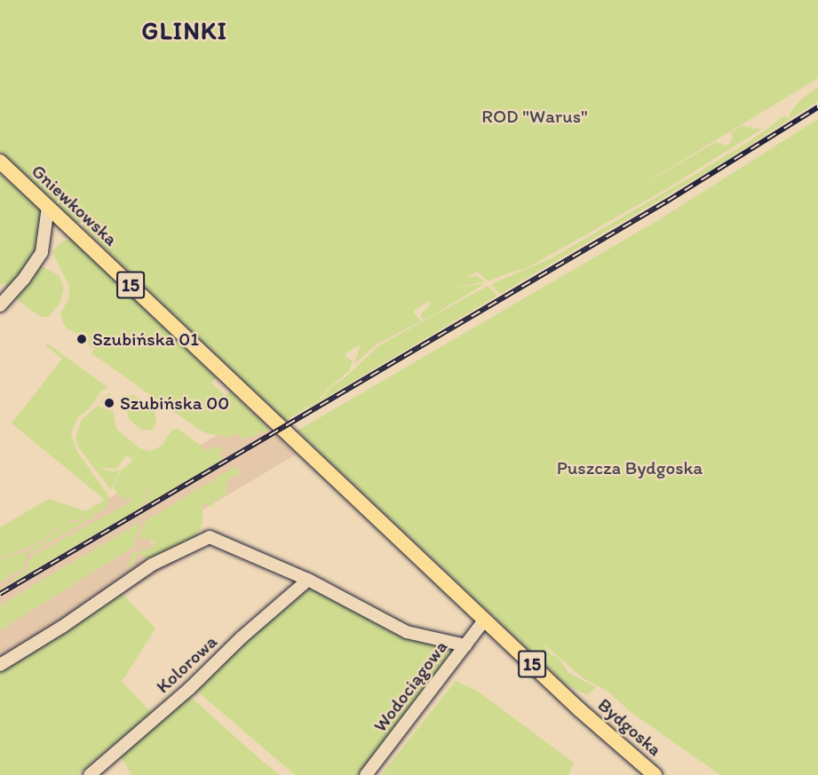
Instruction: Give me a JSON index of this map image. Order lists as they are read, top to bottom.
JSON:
{
  "streets": {
    "main road": ["Gniewkowska", "15", "Bydgoska"],
    "street": ["Kolorowa", "Wodociągowa"]
  },
  "crossings": [
    ["Gniewkowska", "Wodociągowa"],
    ["Gniewkowska", "Bydgoska"],
    ["Wodociągowa", "Bydgoska"]
  ],
  "districts": ["GLINKI"],
  "parks": ["ROD \"Warus\"", "Puszcza Bydgoska"],
  "places": ["Szubińska 01", "Szubińska 00"]
}
